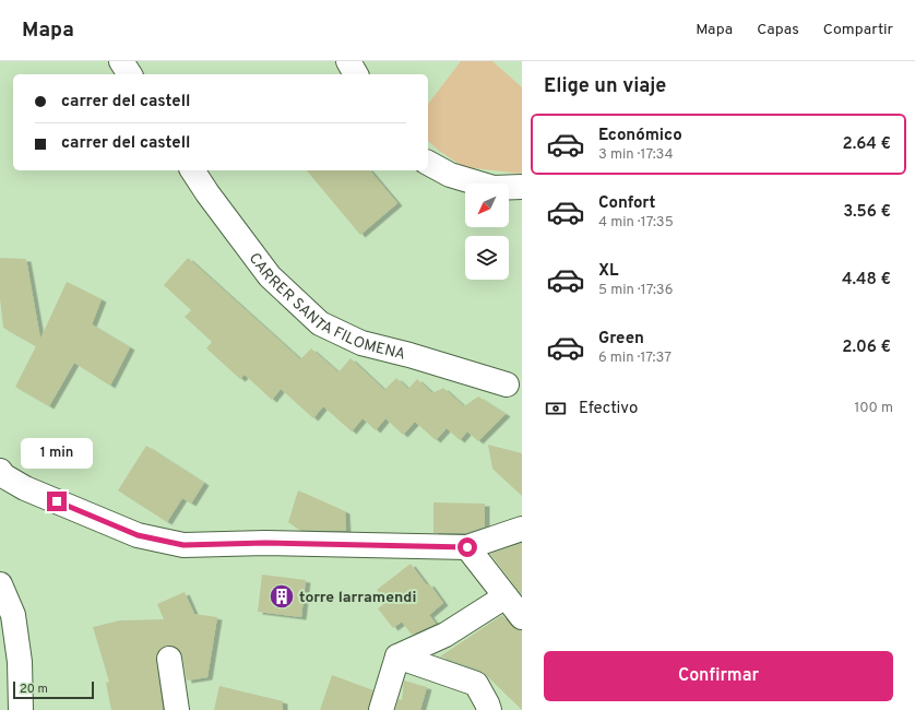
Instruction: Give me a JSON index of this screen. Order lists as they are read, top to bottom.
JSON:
{
  "streets": {
    "street": ["CARRER SANTA FILOMENA"]
  },
  "places": {
    "building": ["torre larramendi"]
  },
  "scale_bar": "20 m",
  "north": "bottom left",
  "page": {
    "header": "Mapa",
    "nav": ["Mapa", "Capas", "Compartir"],
    "heading": "Elige un viaje",
    "banner": ["carrer del castell", "carrer del castell"],
    "list": [
      {
        "name": "Económico",
        "note": "3 min · 17:34",
        "value": "2.64 €"
      },
      {
        "name": "Confort",
        "note": "4 min · 17:35",
        "value": "3.56 €"
      },
      {
        "name": "XL",
        "note": "5 min · 17:36",
        "value": "4.48 €"
      },
      {
        "name": "Green",
        "note": "6 min · 17:37",
        "value": "2.06 €"
      }
    ],
    "pay": ["Efectivo", "100 m"],
    "bubble": "1 min",
    "buttons": "Confirmar",
    "scale": "20 m"
  }
}
